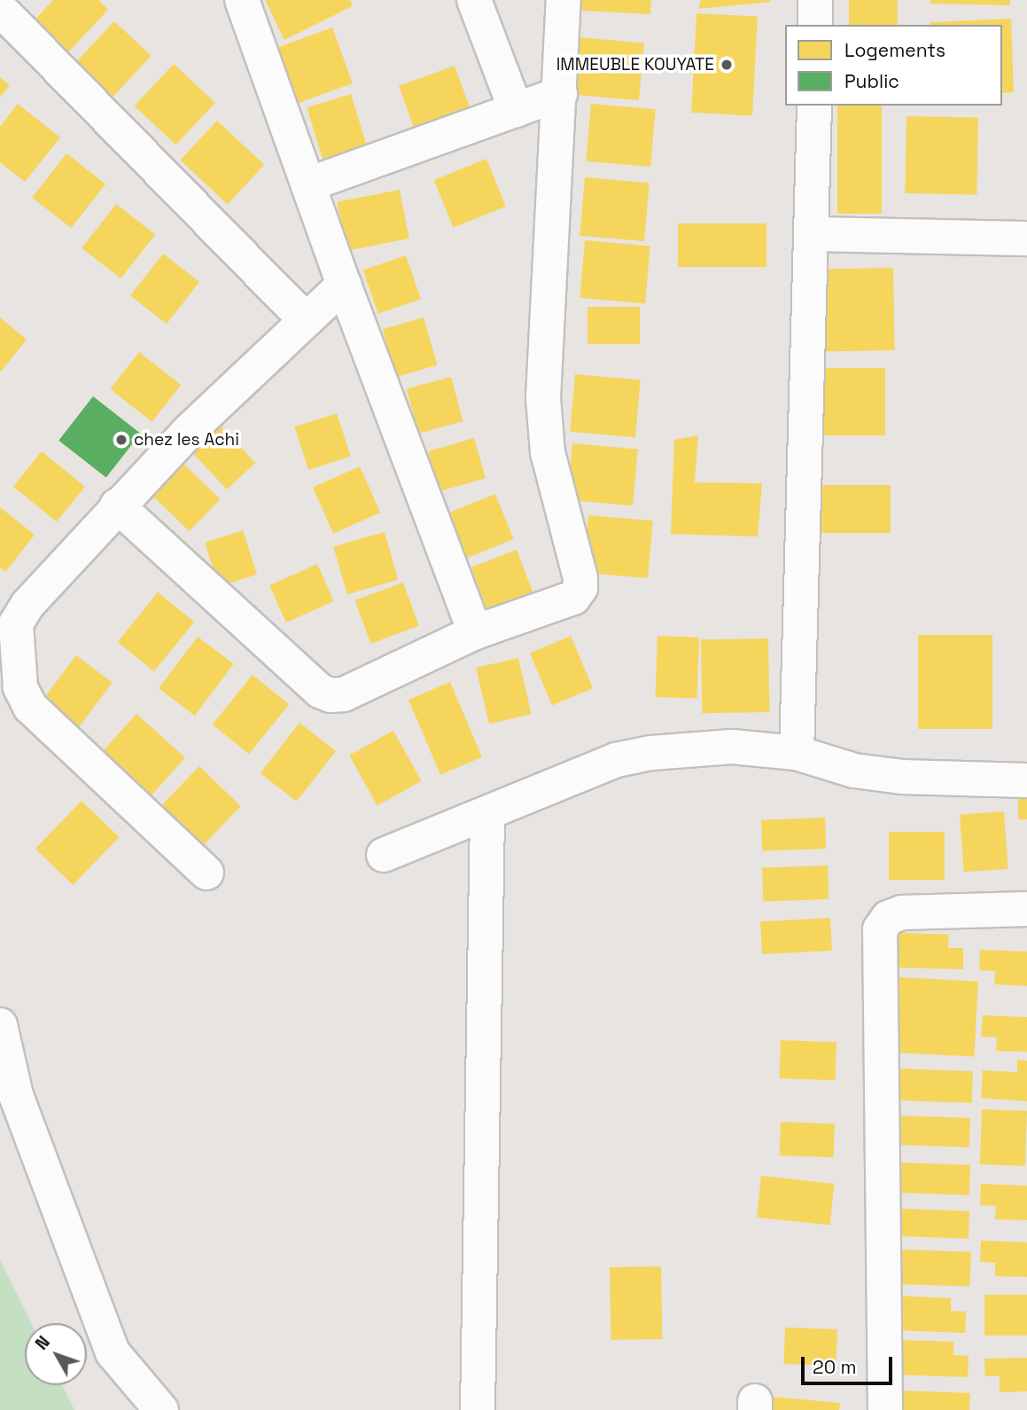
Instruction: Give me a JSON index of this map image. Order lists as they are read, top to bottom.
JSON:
{
  "places": ["IMMEUBLE KOUYATE", "chez les Achi"],
  "legend": ["Logements", "Public"],
  "scale_bar": "20 m",
  "north": "top left"
}
